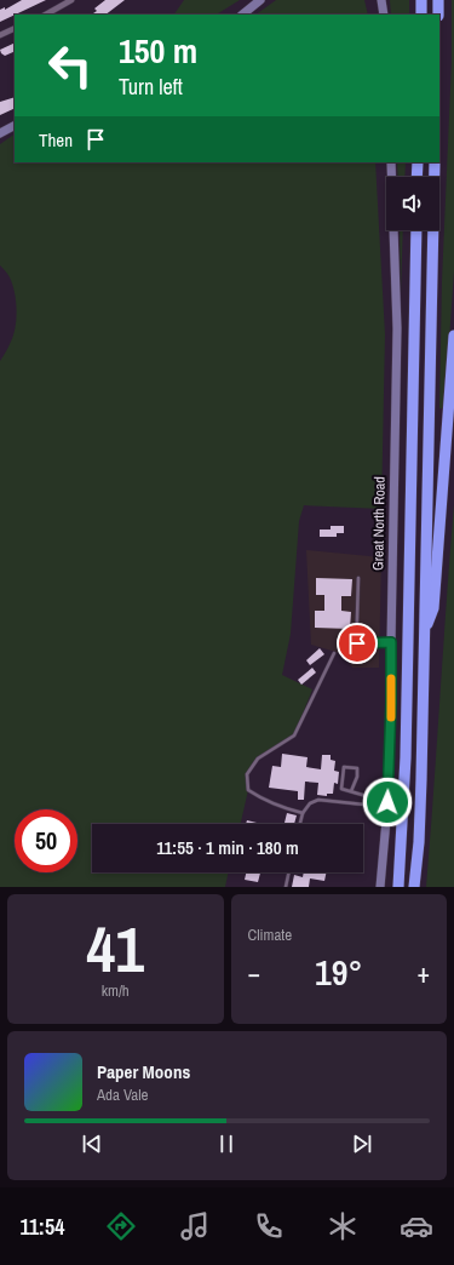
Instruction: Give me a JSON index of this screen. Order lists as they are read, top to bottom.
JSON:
{
  "streets": {
    "main road": ["Great North Road"]
  },
  "page": {
    "turn": ["150 m", "Turn left"],
    "then": "Then",
    "limit": "50",
    "trip": "11:55 · 1 min · 180 m",
    "tile": [
      ["41", "km/h"],
      "Climate"
    ],
    "heat": ["−", "19°", "+"],
    "song": ["Paper Moons", "Ada Vale"],
    "tabs": "11:54"
  }
}
